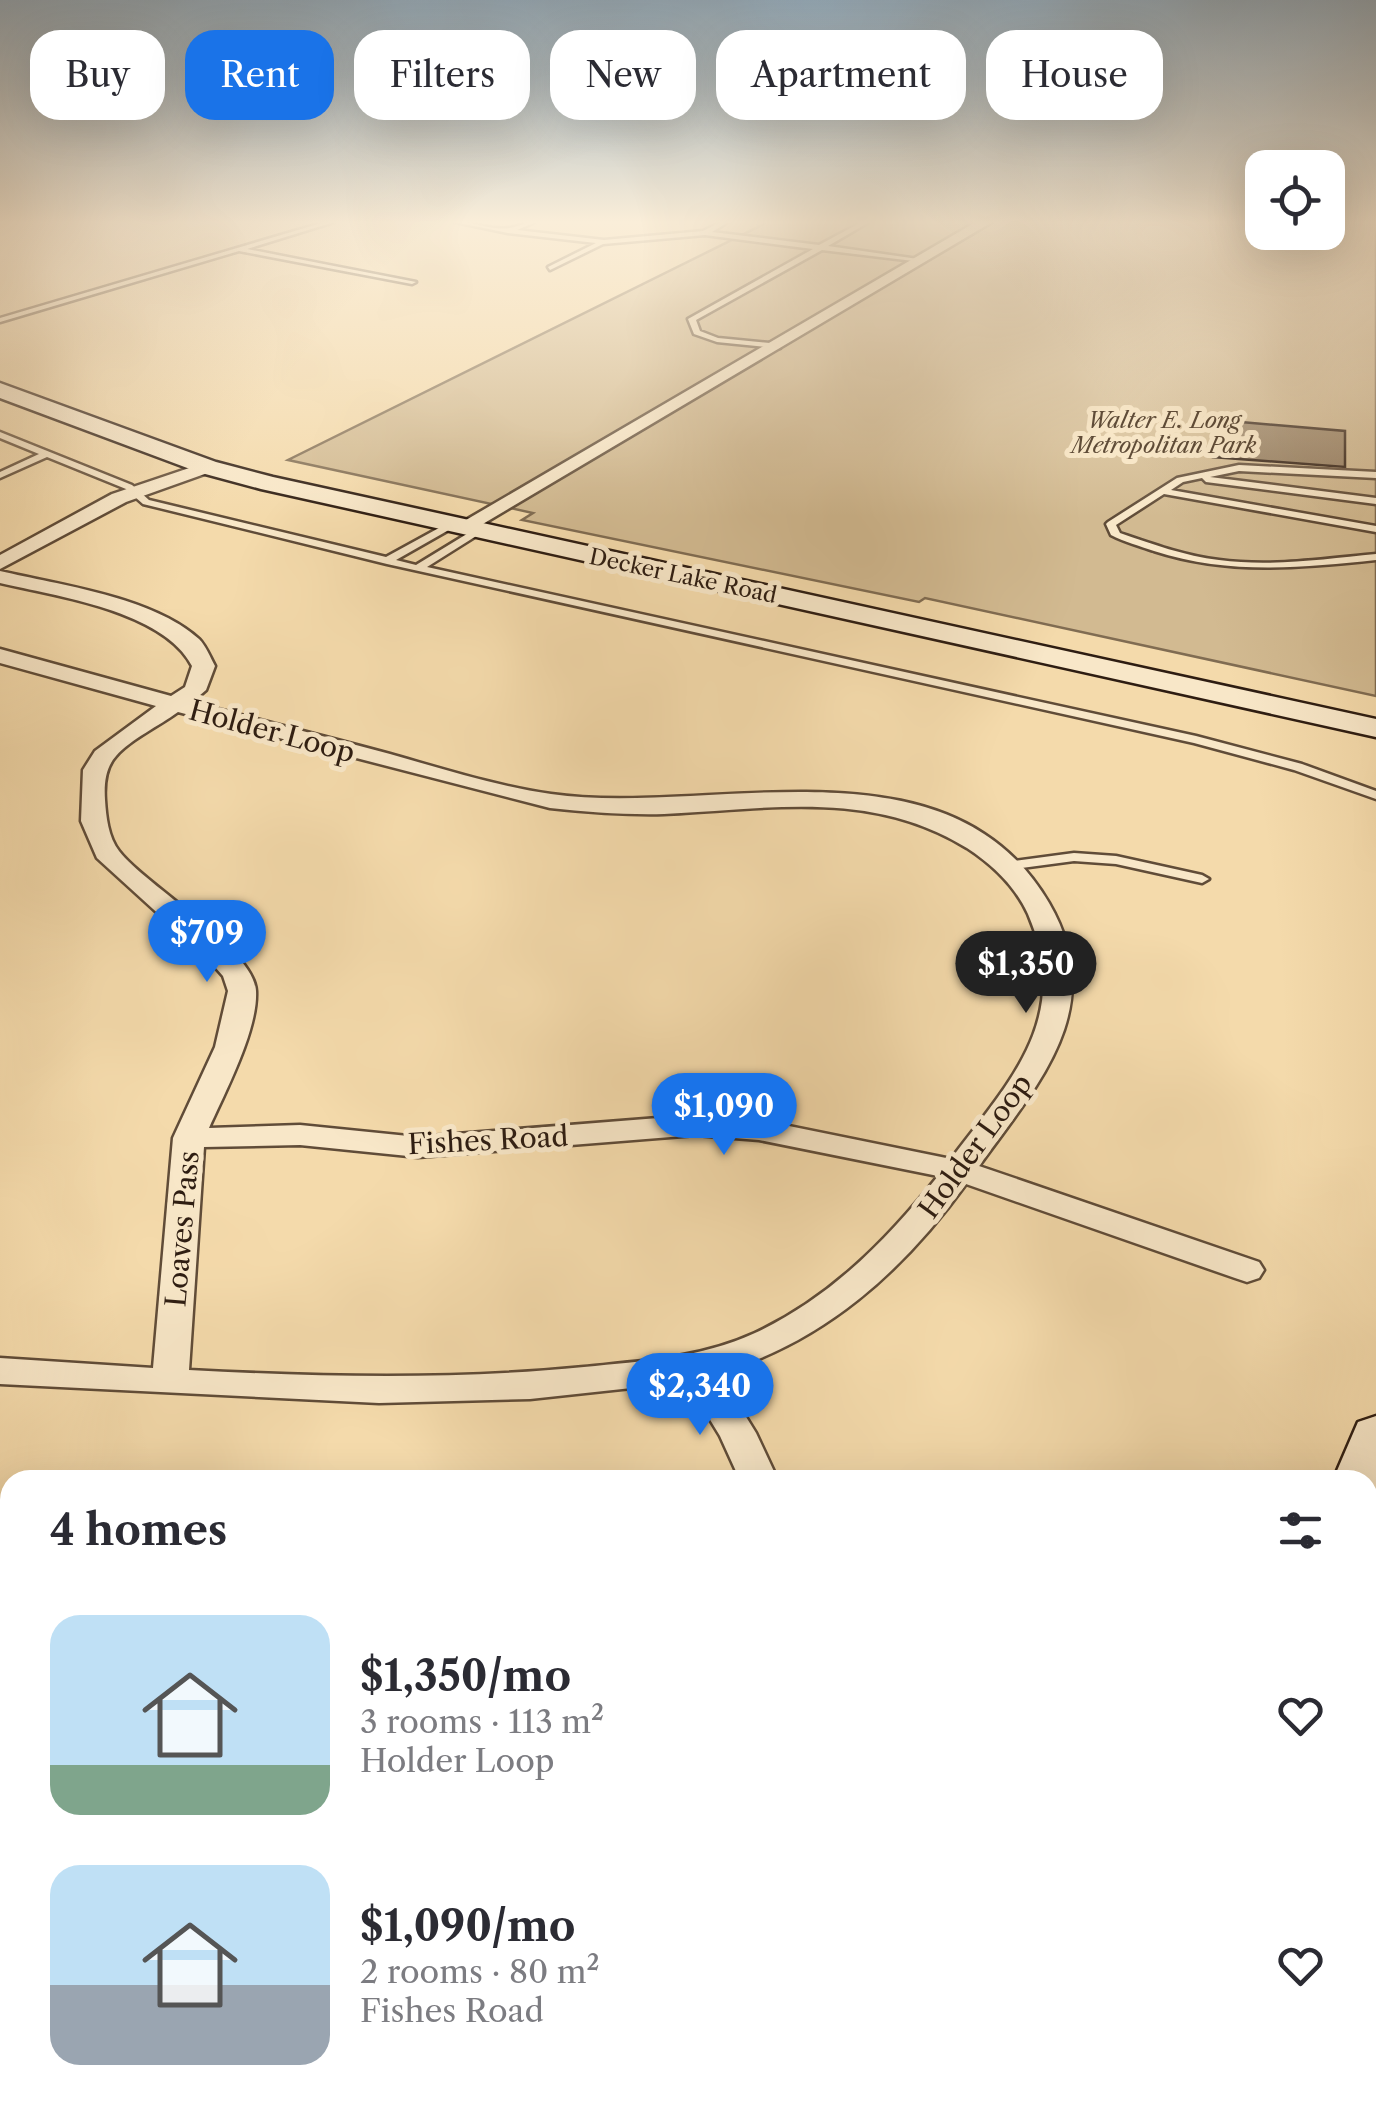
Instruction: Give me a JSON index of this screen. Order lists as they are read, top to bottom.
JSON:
{
  "streets": {
    "main road": ["Decker Lake Road"],
    "street": ["Holder Loop", "Fishes Road", "Loaves Pass"]
  },
  "crossings": [
    ["Holder Loop", "Fishes Road"],
    ["Holder Loop", "Loaves Pass"],
    ["Fishes Road", "Loaves Pass"]
  ],
  "parks": ["Walter E. Long Metropolitan Park"],
  "page": {
    "chip": [
      "Buy",
      "Rent",
      "Filters",
      "New",
      "Apartment",
      "House"
    ],
    "price": [
      "$709",
      "$1,350",
      "$1,090",
      "$2,340"
    ],
    "heading": "4 homes",
    "list": [
      {
        "name": "$1,350/mo",
        "note": "3 rooms · 113 m² · Holder Loop"
      },
      {
        "name": "$1,090/mo",
        "note": "2 rooms · 80 m² · Fishes Road"
      }
    ]
  }
}
